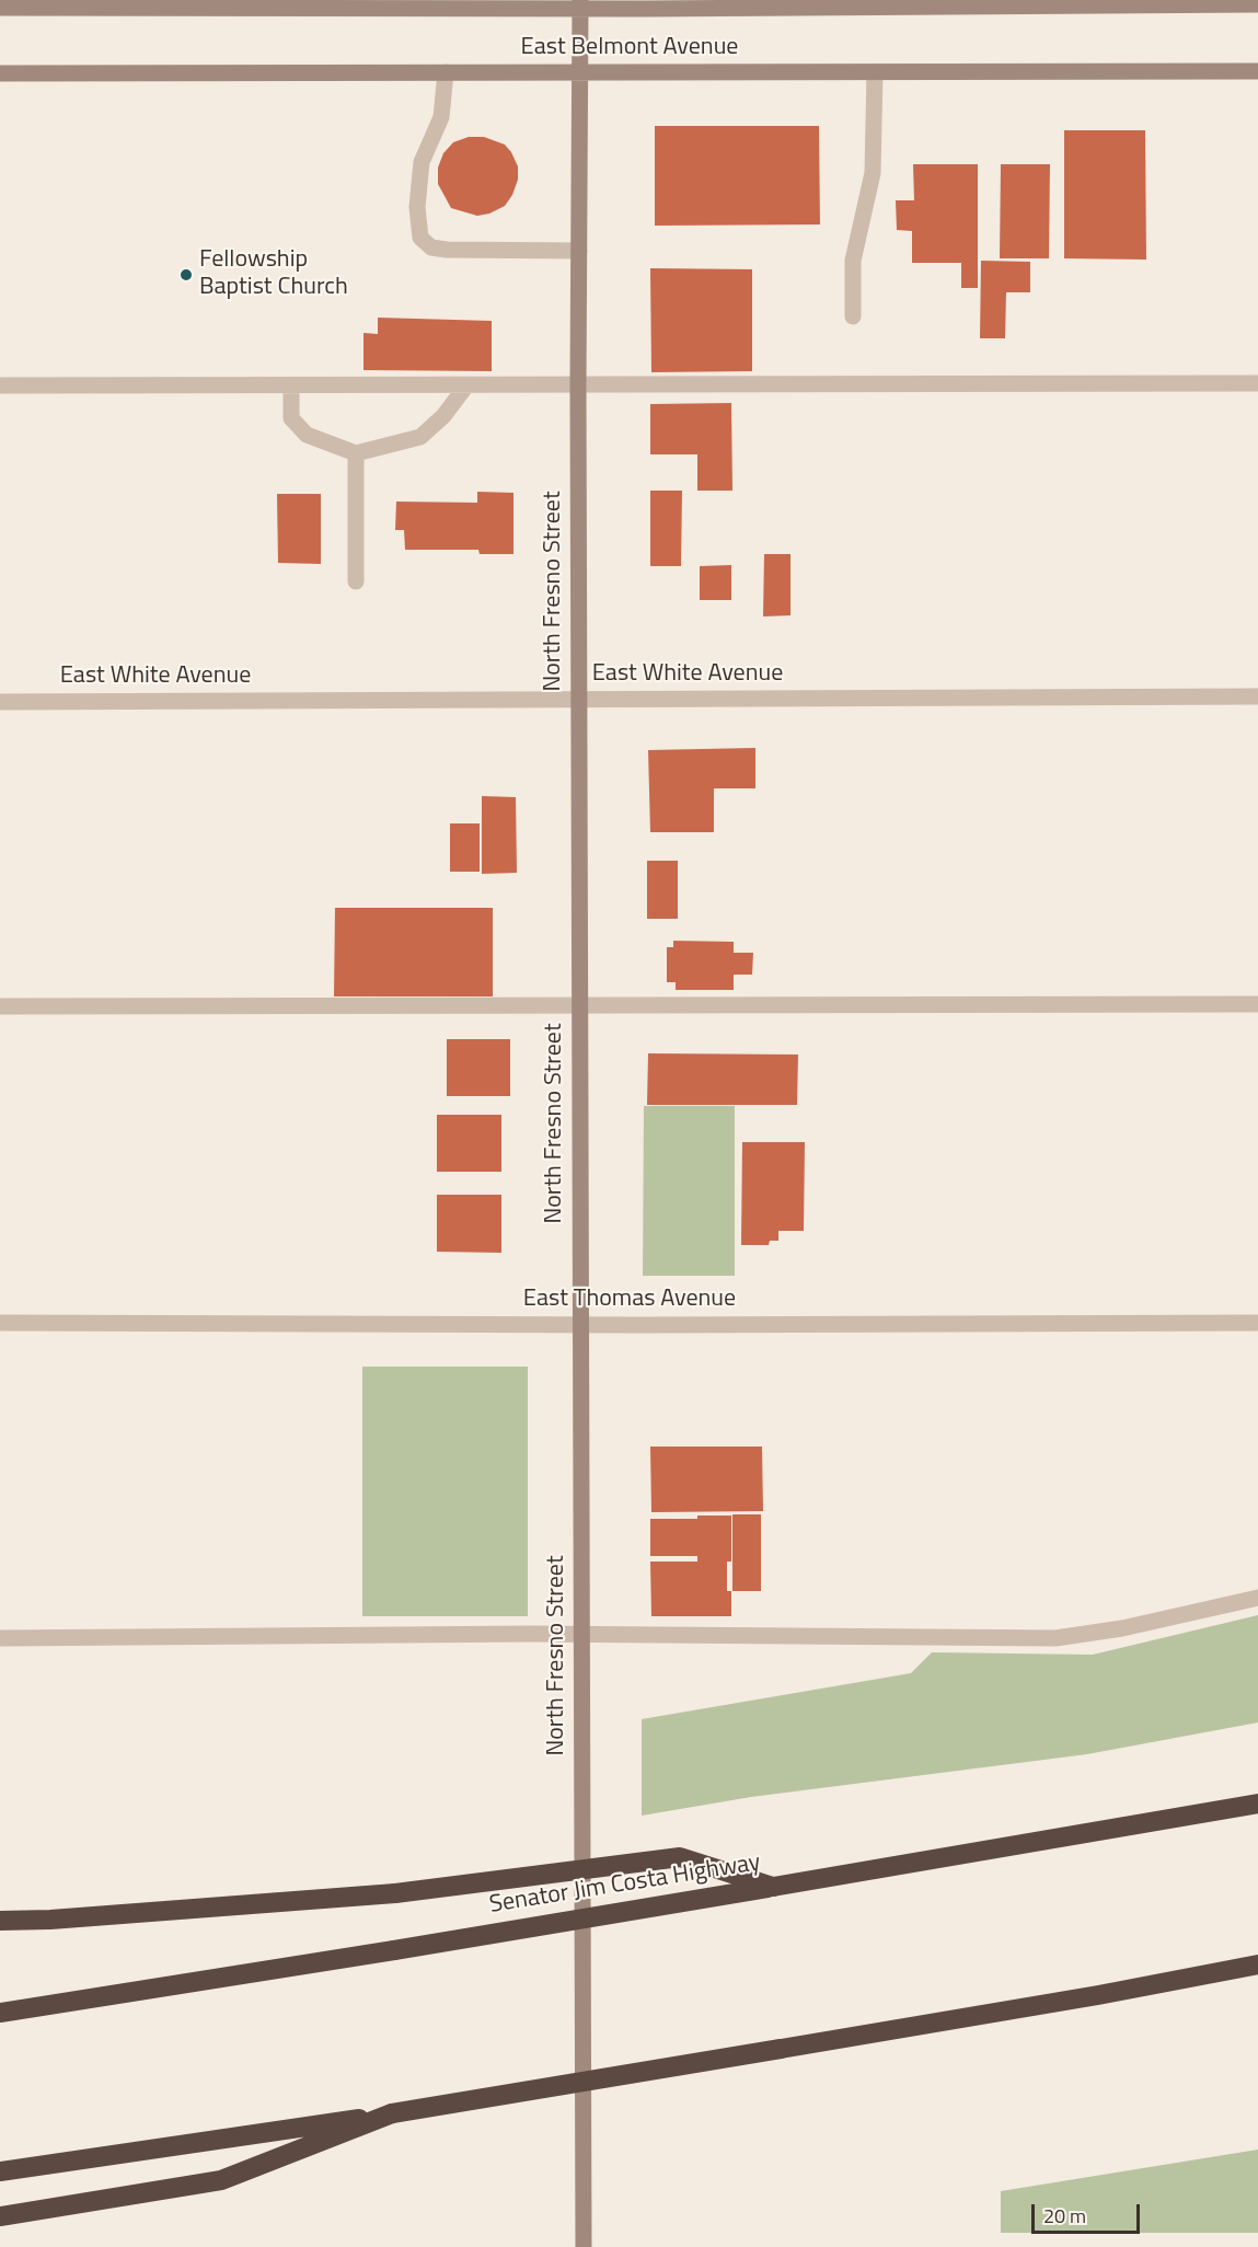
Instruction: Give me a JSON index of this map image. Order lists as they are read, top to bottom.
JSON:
{
  "streets": {
    "highway": ["Senator Jim Costa Highway"],
    "main road": ["East Belmont Avenue", "North Fresno Street"],
    "street": ["East White Avenue", "East Thomas Avenue"]
  },
  "crossings": [
    ["East Belmont Avenue", "North Fresno Street"],
    ["North Fresno Street", "East White Avenue"],
    ["North Fresno Street", "East Thomas Avenue"]
  ],
  "places": ["Fellowship Baptist Church"],
  "scale_bar": "20 m"
}
